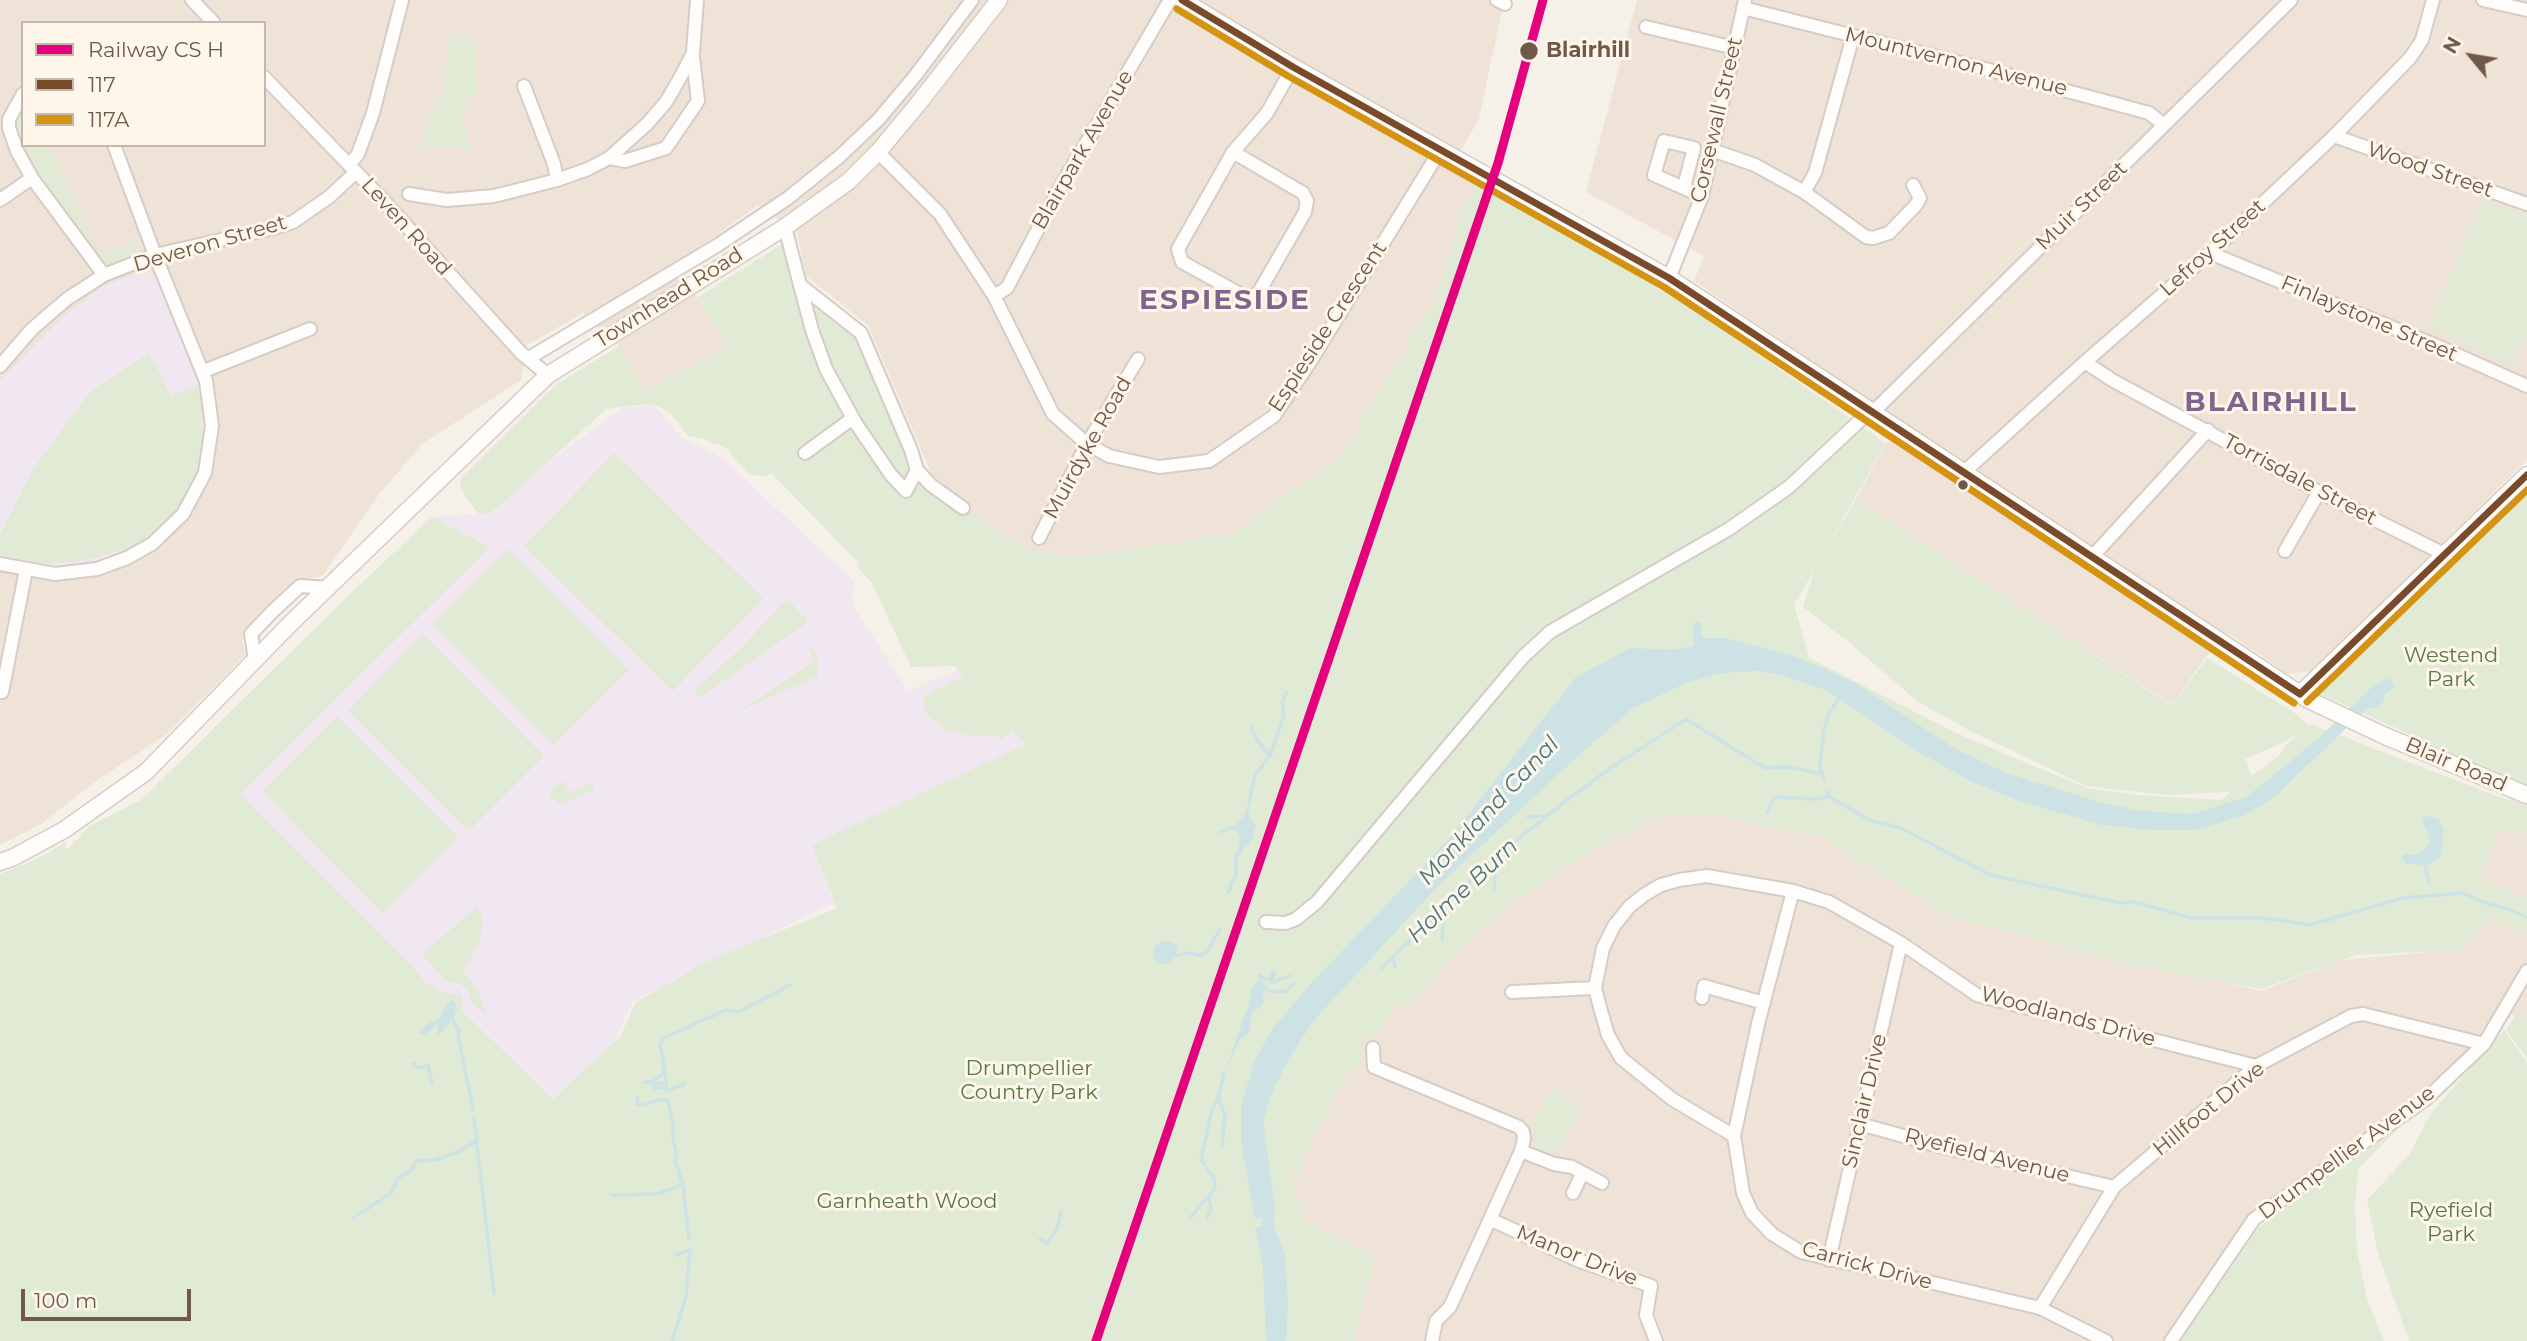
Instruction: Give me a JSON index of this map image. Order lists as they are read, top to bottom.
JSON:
{
  "streets": {
    "street": [
      "Mountvernon Avenue",
      "Corsewall Street",
      "Blairpark Avenue",
      "Wood Street",
      "Muir Street",
      "Leven Road",
      "Deveron Street",
      "Lefroy Street",
      "Townhead Road",
      "Finlaystone Street",
      "Espieside Crescent",
      "Muirdyke Road",
      "Torrisdale Street",
      "Blair Road",
      "Woodlands Drive",
      "Sinclair Drive",
      "Hillfoot Drive",
      "Drumpellier Avenue",
      "Ryefield Avenue",
      "Manor Drive",
      "Carrick Drive"
    ]
  },
  "crossings": [
    ["Mountvernon Avenue", "Corsewall Street"],
    ["Mountvernon Avenue", "Muir Street"],
    ["Blairpark Avenue", "Espieside Crescent"],
    ["Wood Street", "Lefroy Street"],
    ["Leven Road", "Deveron Street"],
    ["Leven Road", "Townhead Road"],
    ["Lefroy Street", "Finlaystone Street"],
    ["Lefroy Street", "Torrisdale Street"],
    ["Townhead Road", "Espieside Crescent"],
    ["Espieside Crescent", "Muirdyke Road"],
    ["Woodlands Drive", "Sinclair Drive"],
    ["Woodlands Drive", "Hillfoot Drive"],
    ["Woodlands Drive", "Carrick Drive"],
    ["Sinclair Drive", "Ryefield Avenue"],
    ["Sinclair Drive", "Carrick Drive"],
    ["Hillfoot Drive", "Drumpellier Avenue"],
    ["Hillfoot Drive", "Ryefield Avenue"],
    ["Hillfoot Drive", "Carrick Drive"]
  ],
  "districts": ["ESPIESIDE", "BLAIRHILL"],
  "water": ["Monkland Canal", "Holme Burn"],
  "parks": [
    "Westend Park",
    "Drumpellier Country Park",
    "Garnheath Wood",
    "Ryefield Park"
  ],
  "places": ["Blairhill"],
  "lines": ["transit line 117", "transit line 117A"],
  "legend": ["Railway CS H", "117", "117A"],
  "scale_bar": "100 m",
  "north": "top left"
}
